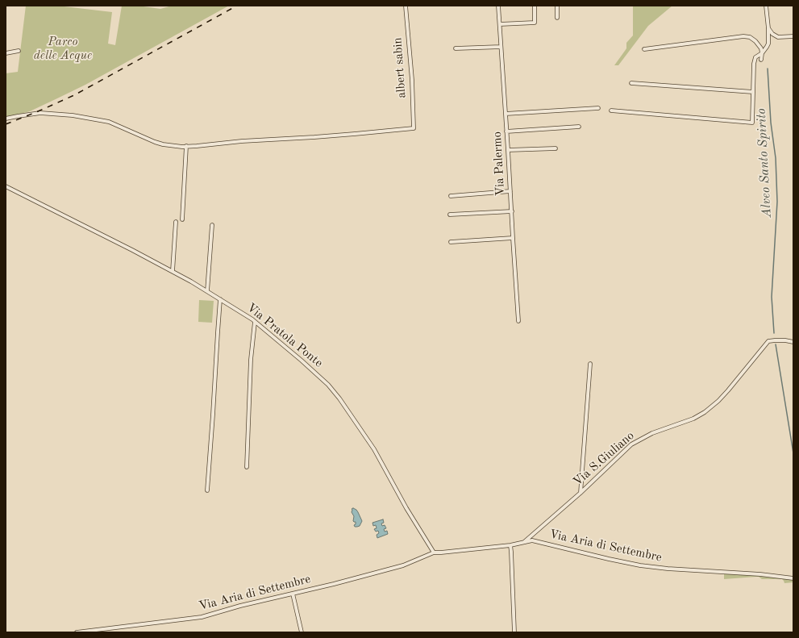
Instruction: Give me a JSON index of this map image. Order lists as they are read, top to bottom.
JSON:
{
  "streets": {
    "street": [
      "albert sabin",
      "Via Palermo",
      "Via Pratola Ponte",
      "Via S.Giuliano",
      "Via Aria di Settembre"
    ]
  },
  "crossings": [
    ["Via Pratola Ponte", "Via Aria di Settembre"],
    ["Via S.Giuliano", "Via Aria di Settembre"]
  ],
  "water": ["Alveo Santo Spirito"],
  "parks": ["Parco delle Acque"]
}
